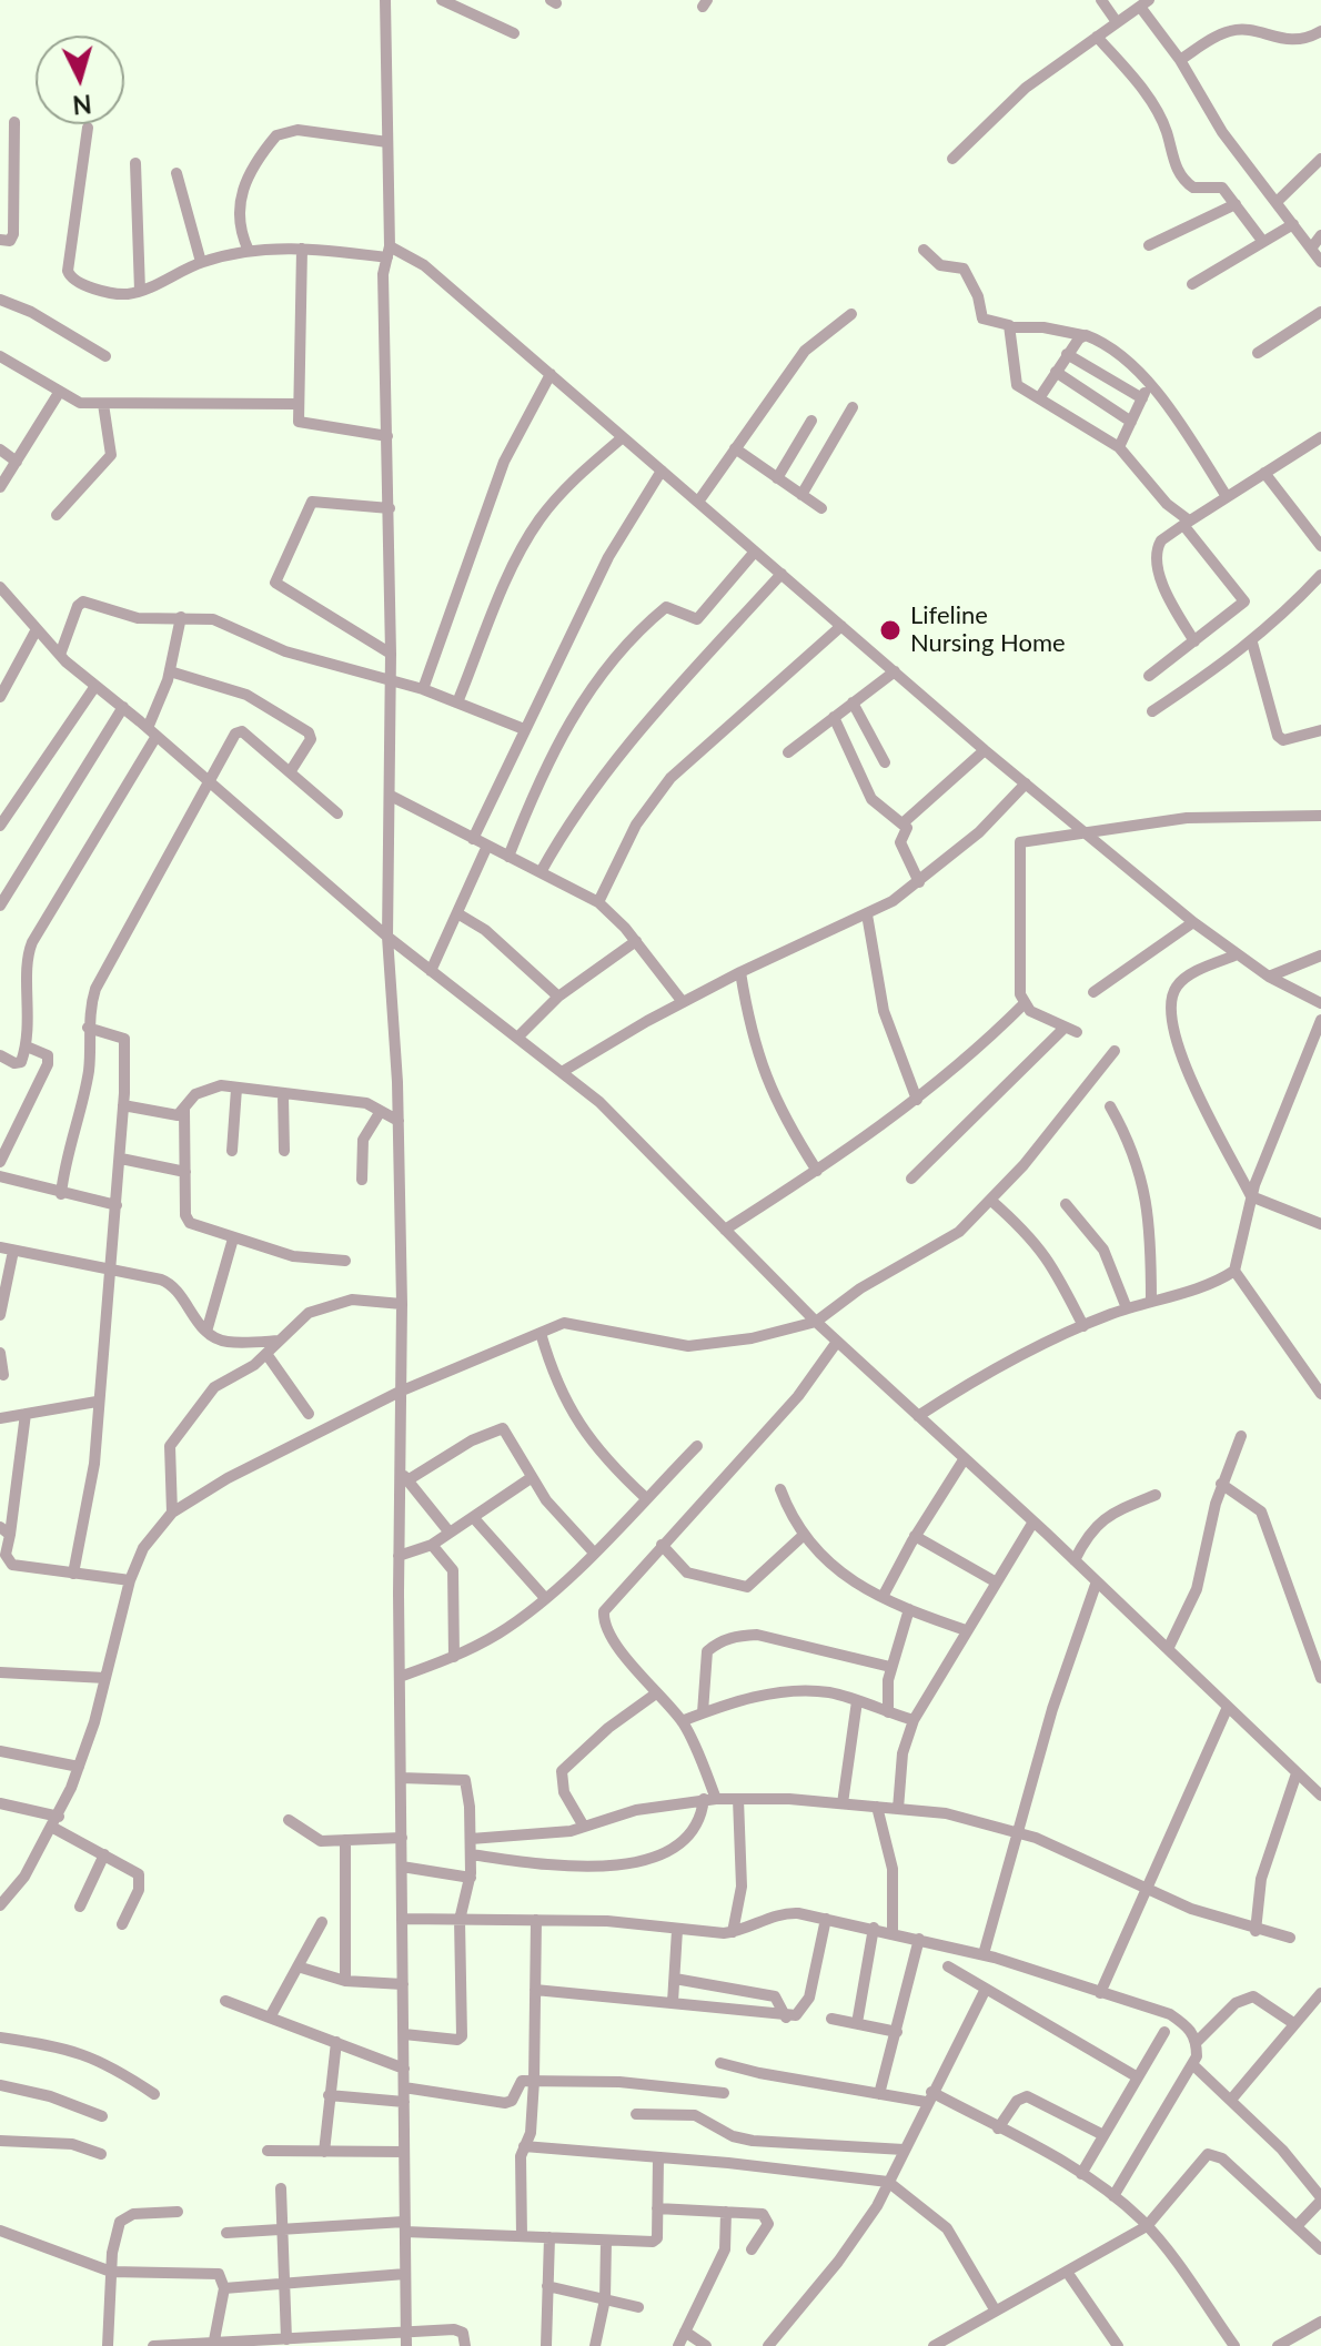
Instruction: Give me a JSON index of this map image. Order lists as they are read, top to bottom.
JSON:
{
  "places": ["Lifeline Nursing Home"],
  "north": "bottom"
}
